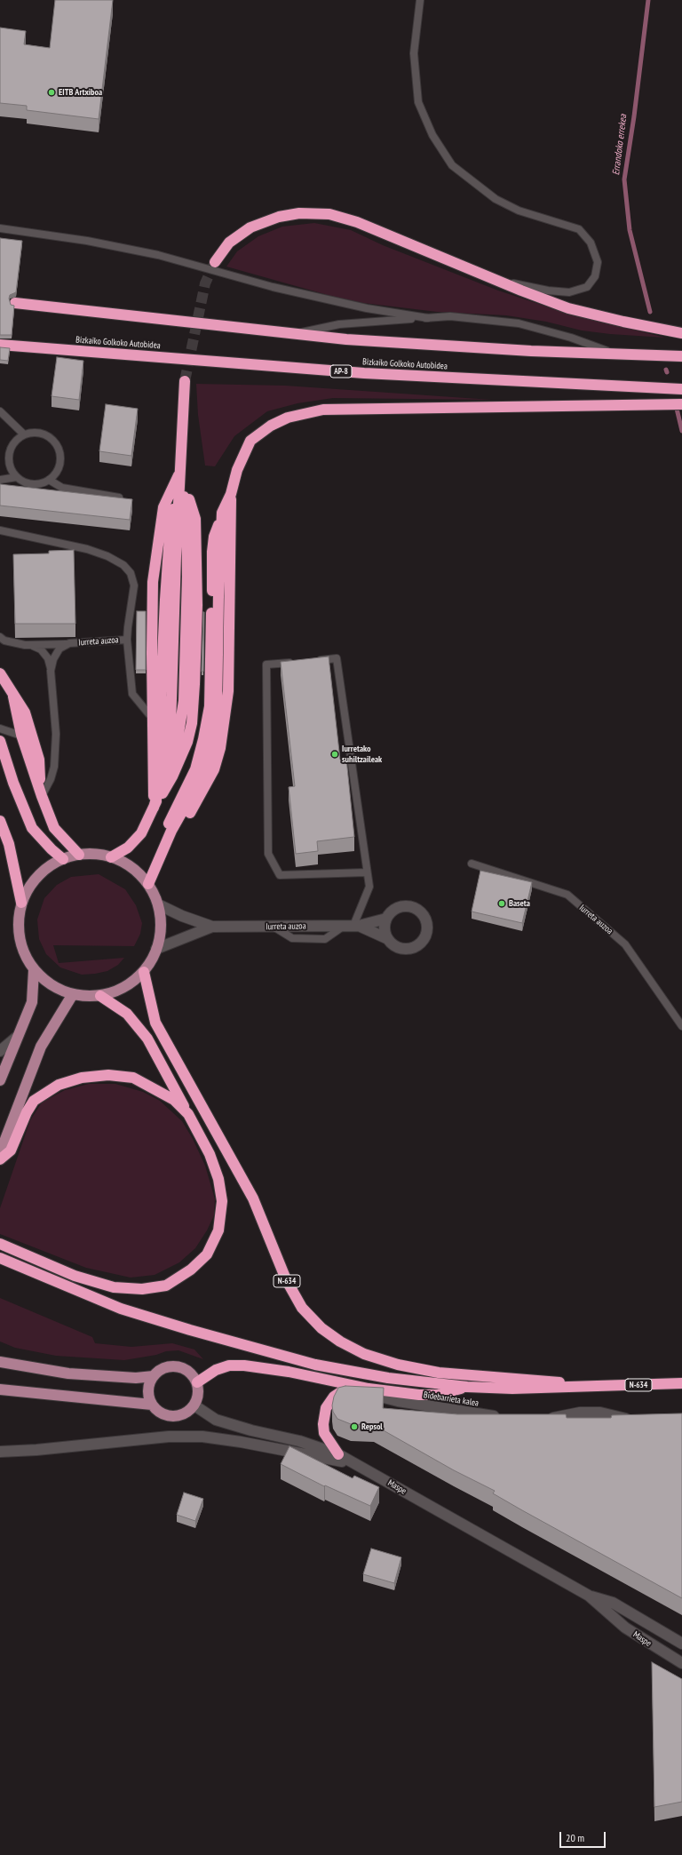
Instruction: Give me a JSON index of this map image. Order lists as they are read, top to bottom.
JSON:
{
  "streets": {
    "highway": [
      "Bizkaiko Golkoko Autobidea",
      "AP-8",
      "N-634",
      "Bidebarrieta kalea"
    ],
    "street": ["Iurreta auzoa", "Maspe"]
  },
  "crossings": [
    ["N-634", "Bidebarrieta kalea"]
  ],
  "water": ["Errandoko errekea"],
  "places": [
    "EITB Artxiboa",
    "Iurretako suhiltzaileak",
    "Baseta",
    "Repsol"
  ],
  "scale_bar": "20 m"
}
